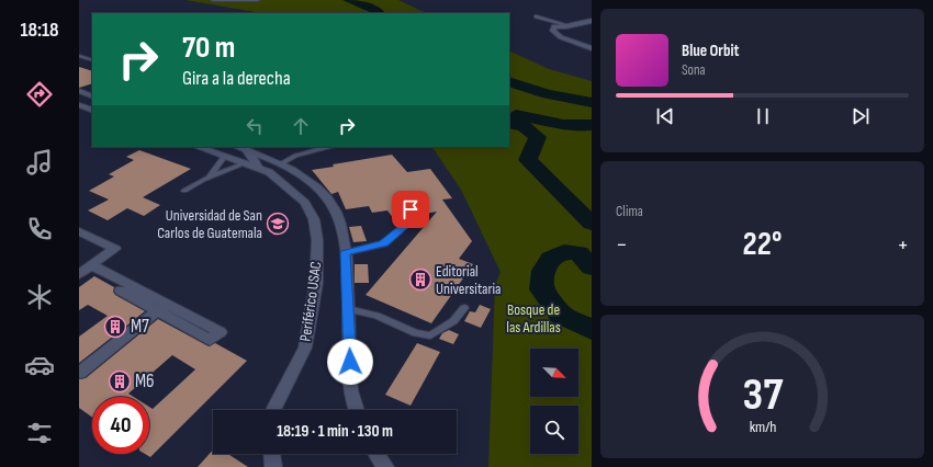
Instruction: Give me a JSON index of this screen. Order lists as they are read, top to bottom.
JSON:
{
  "streets": {
    "street": ["Periférico USAC"]
  },
  "parks": ["Bosque de las Ardillas"],
  "places": {
    "school or university": ["Universidad de San Carlos de Guatemala"],
    "building": ["Editorial Universitaria", "M7", "M6"]
  },
  "north": "bottom right",
  "page": {
    "tabs": "18:18",
    "turn": ["70 m", "Gira a la derecha"],
    "song": ["Blue Orbit", "Sona"],
    "tile": "Clima",
    "heat": ["−", "22°", "+"],
    "limit": "40",
    "trip": "18:19 · 1 min · 130 m",
    "gauge": ["37", "km/h"]
  }
}
